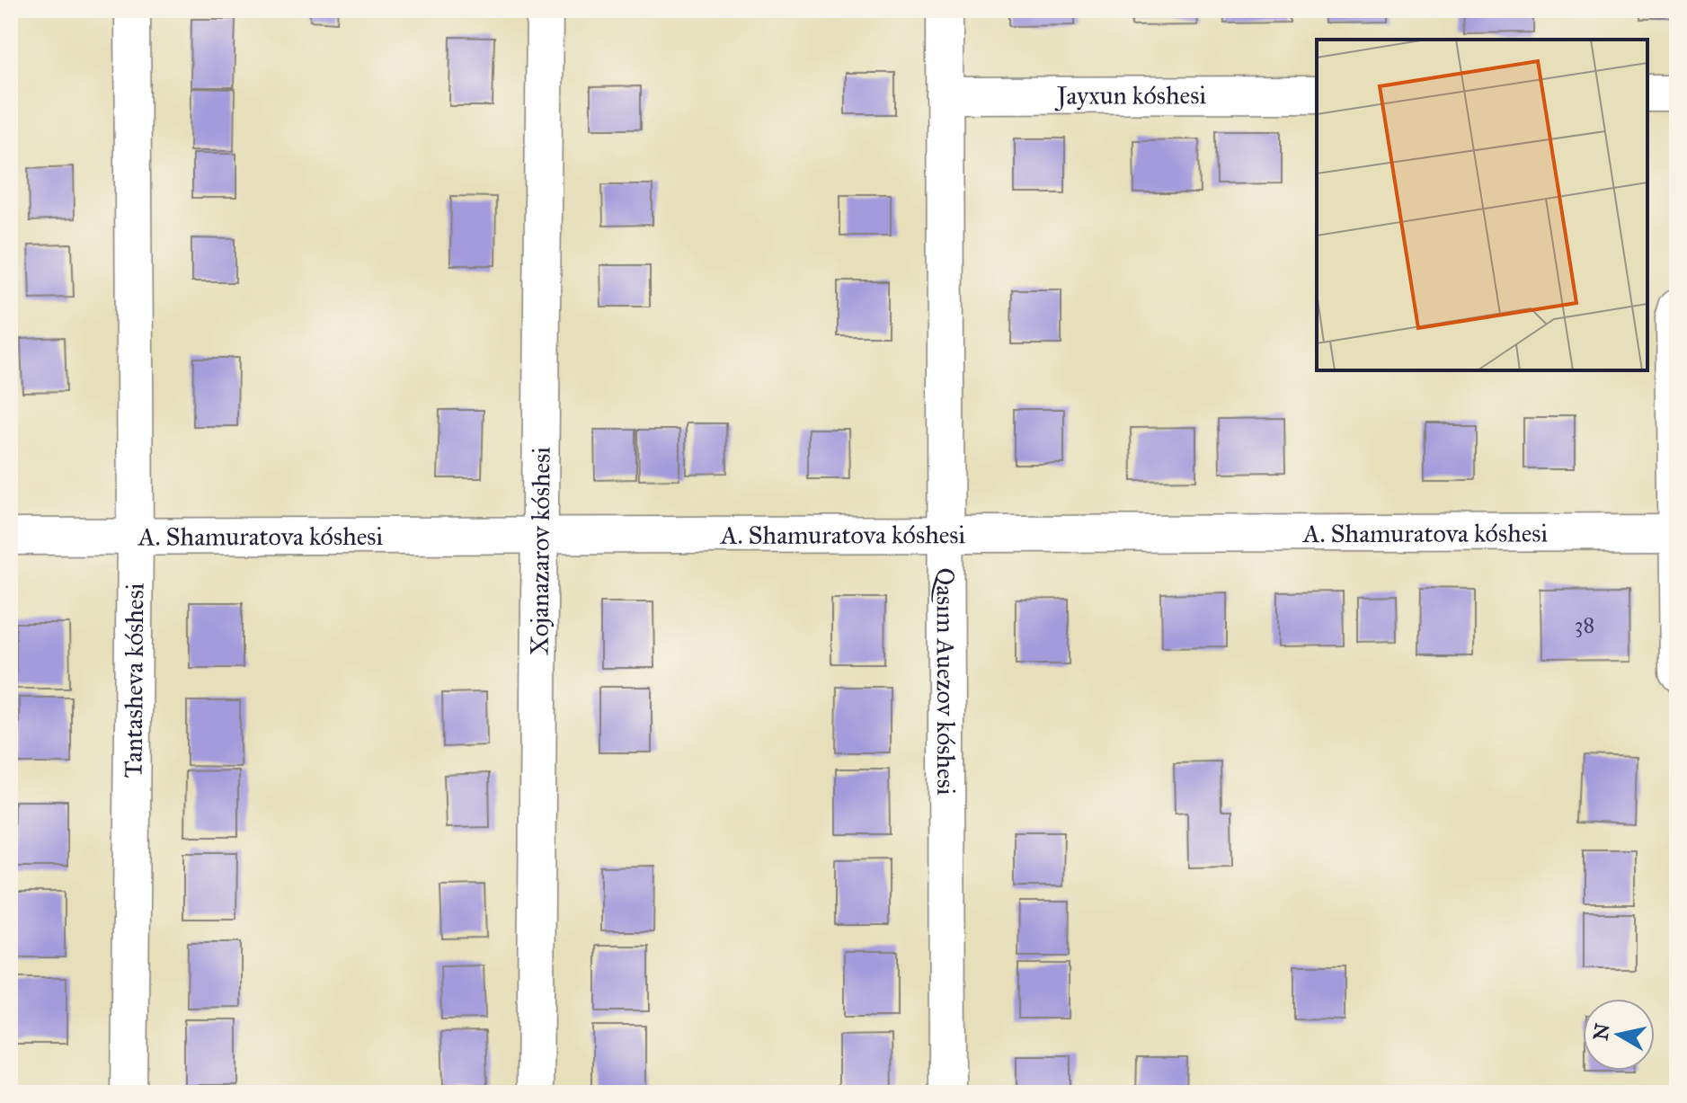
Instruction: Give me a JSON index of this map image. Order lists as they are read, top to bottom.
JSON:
{
  "streets": {
    "street": [
      "Jayxun kóshesi",
      "A. Shamuratova kóshesi",
      "Xojanazarov kóshesi",
      "Qasım Auezov kóshesi",
      "Tantasheva kóshesi"
    ]
  },
  "crossings": [
    ["Jayxun kóshesi", "Qasım Auezov kóshesi"],
    ["A. Shamuratova kóshesi", "Xojanazarov kóshesi"],
    ["A. Shamuratova kóshesi", "Qasım Auezov kóshesi"],
    ["A. Shamuratova kóshesi", "Tantasheva kóshesi"]
  ],
  "house_numbers": ["38"],
  "north": "left"
}
